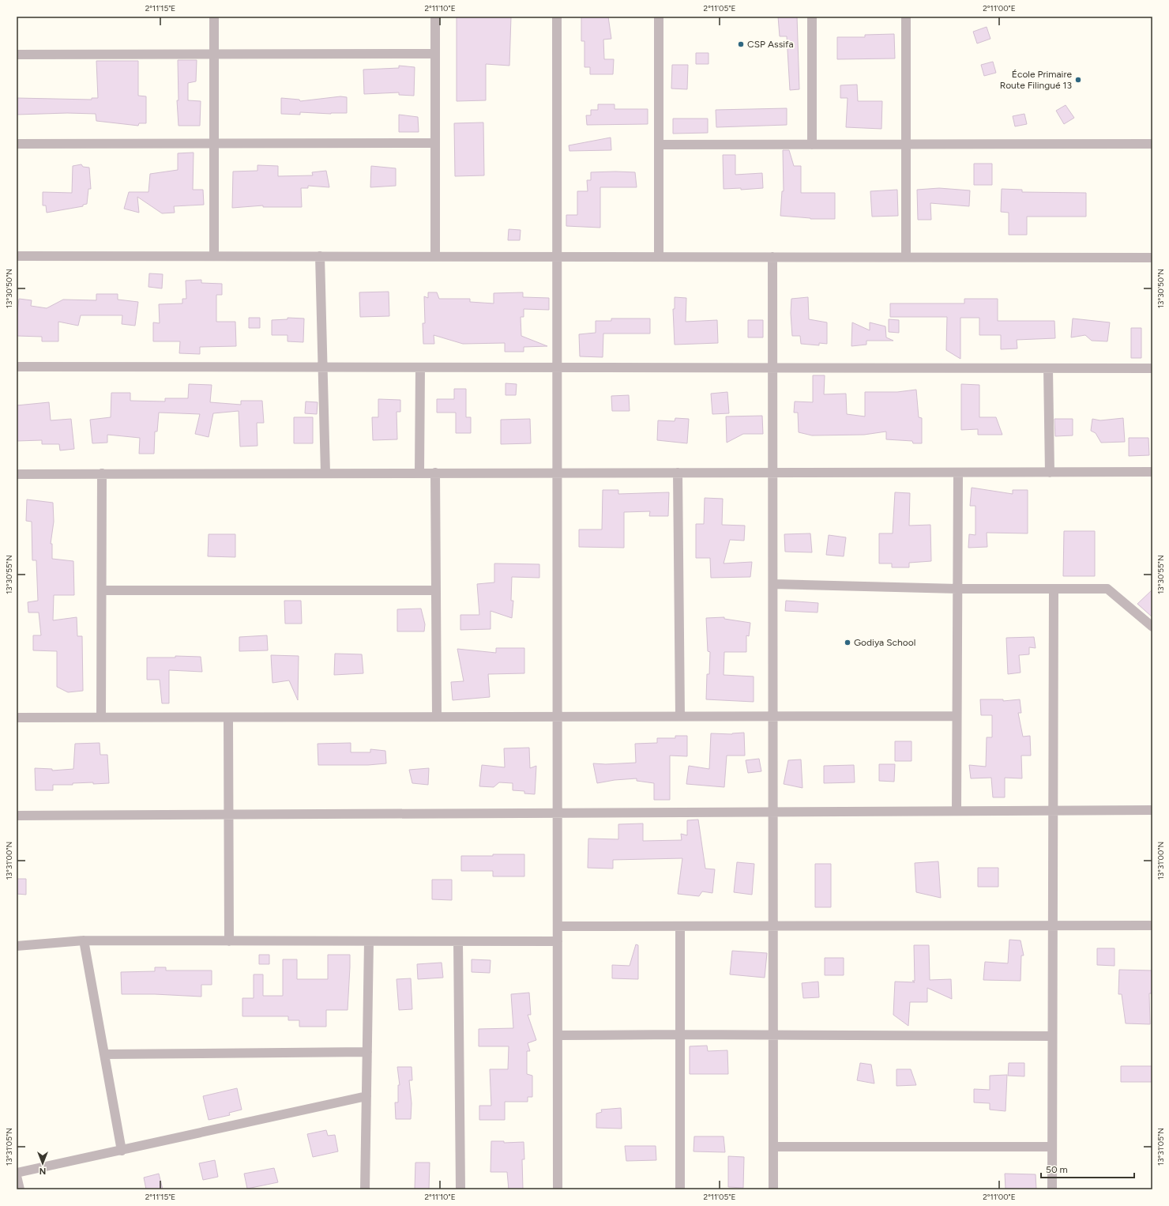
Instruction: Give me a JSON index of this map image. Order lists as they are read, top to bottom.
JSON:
{
  "places": ["CSP Assifa", "École Primaire Route Filingué 13", "Godiya School"],
  "scale_bar": "50 m",
  "north": "bottom",
  "coordinates": [
    "2°11'15\"E",
    "2°11'10\"E",
    "2°11'05\"E",
    "2°11'00\"E",
    "13°30'50\"N",
    "13°30'55\"N",
    "13°31'00\"N",
    "13°31'05\"N"
  ]
}
